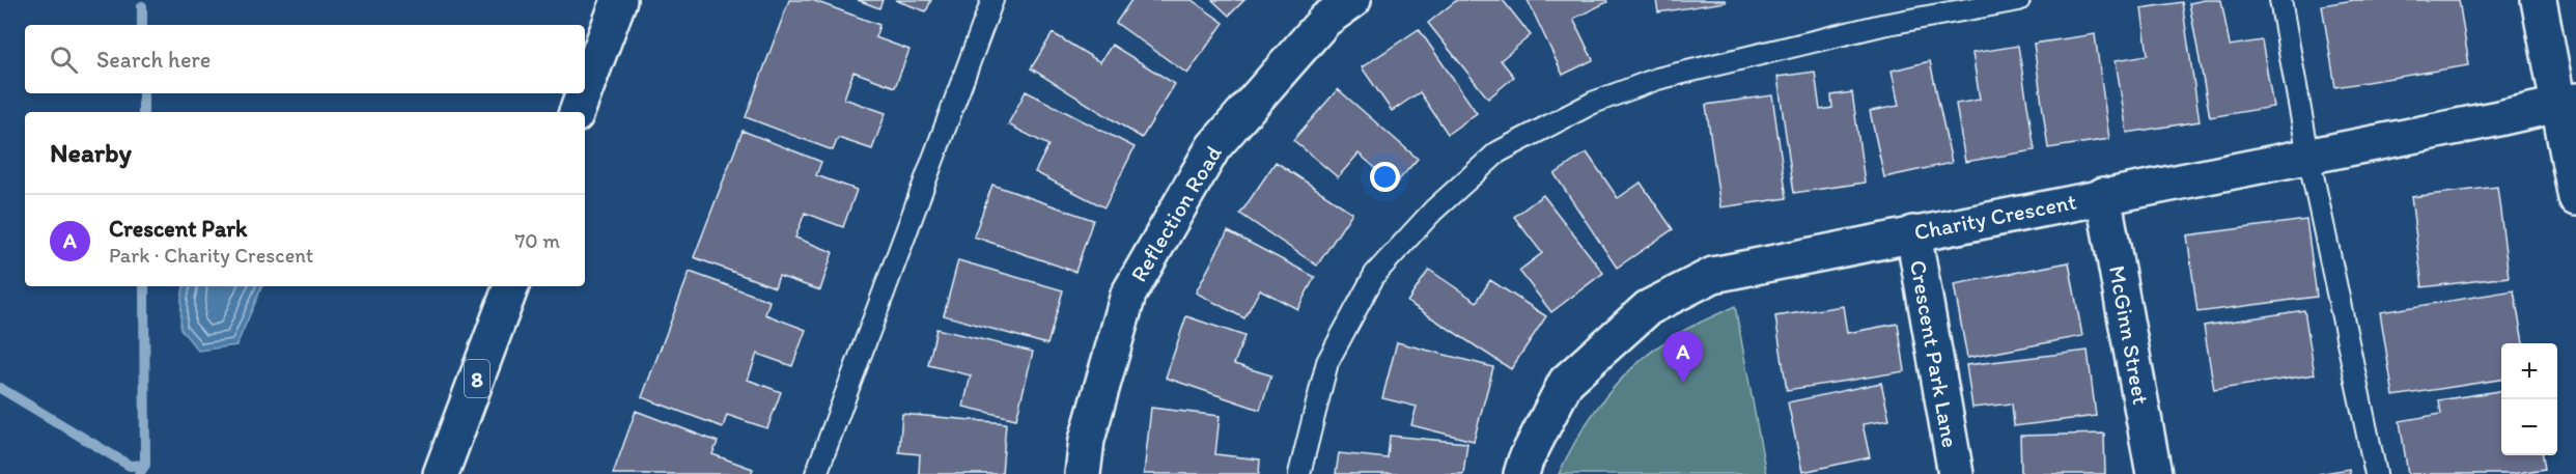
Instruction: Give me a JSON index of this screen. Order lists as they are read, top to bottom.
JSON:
{
  "streets": {
    "street": [
      "Reflection Road",
      "Charity Crescent",
      "McGinn Street",
      "Crescent Park Lane",
      "8"
    ]
  },
  "crossings": [
    ["Charity Crescent", "McGinn Street"],
    ["Charity Crescent", "Crescent Park Lane"]
  ],
  "page": {
    "search": "Search here",
    "heading": "Nearby",
    "list": [
      {
        "mark": "A",
        "name": "Crescent Park",
        "note": "Park · Charity Crescent",
        "value": "70 m"
      }
    ],
    "pins": "A",
    "map_buttons": ["+", "−"]
  }
}
